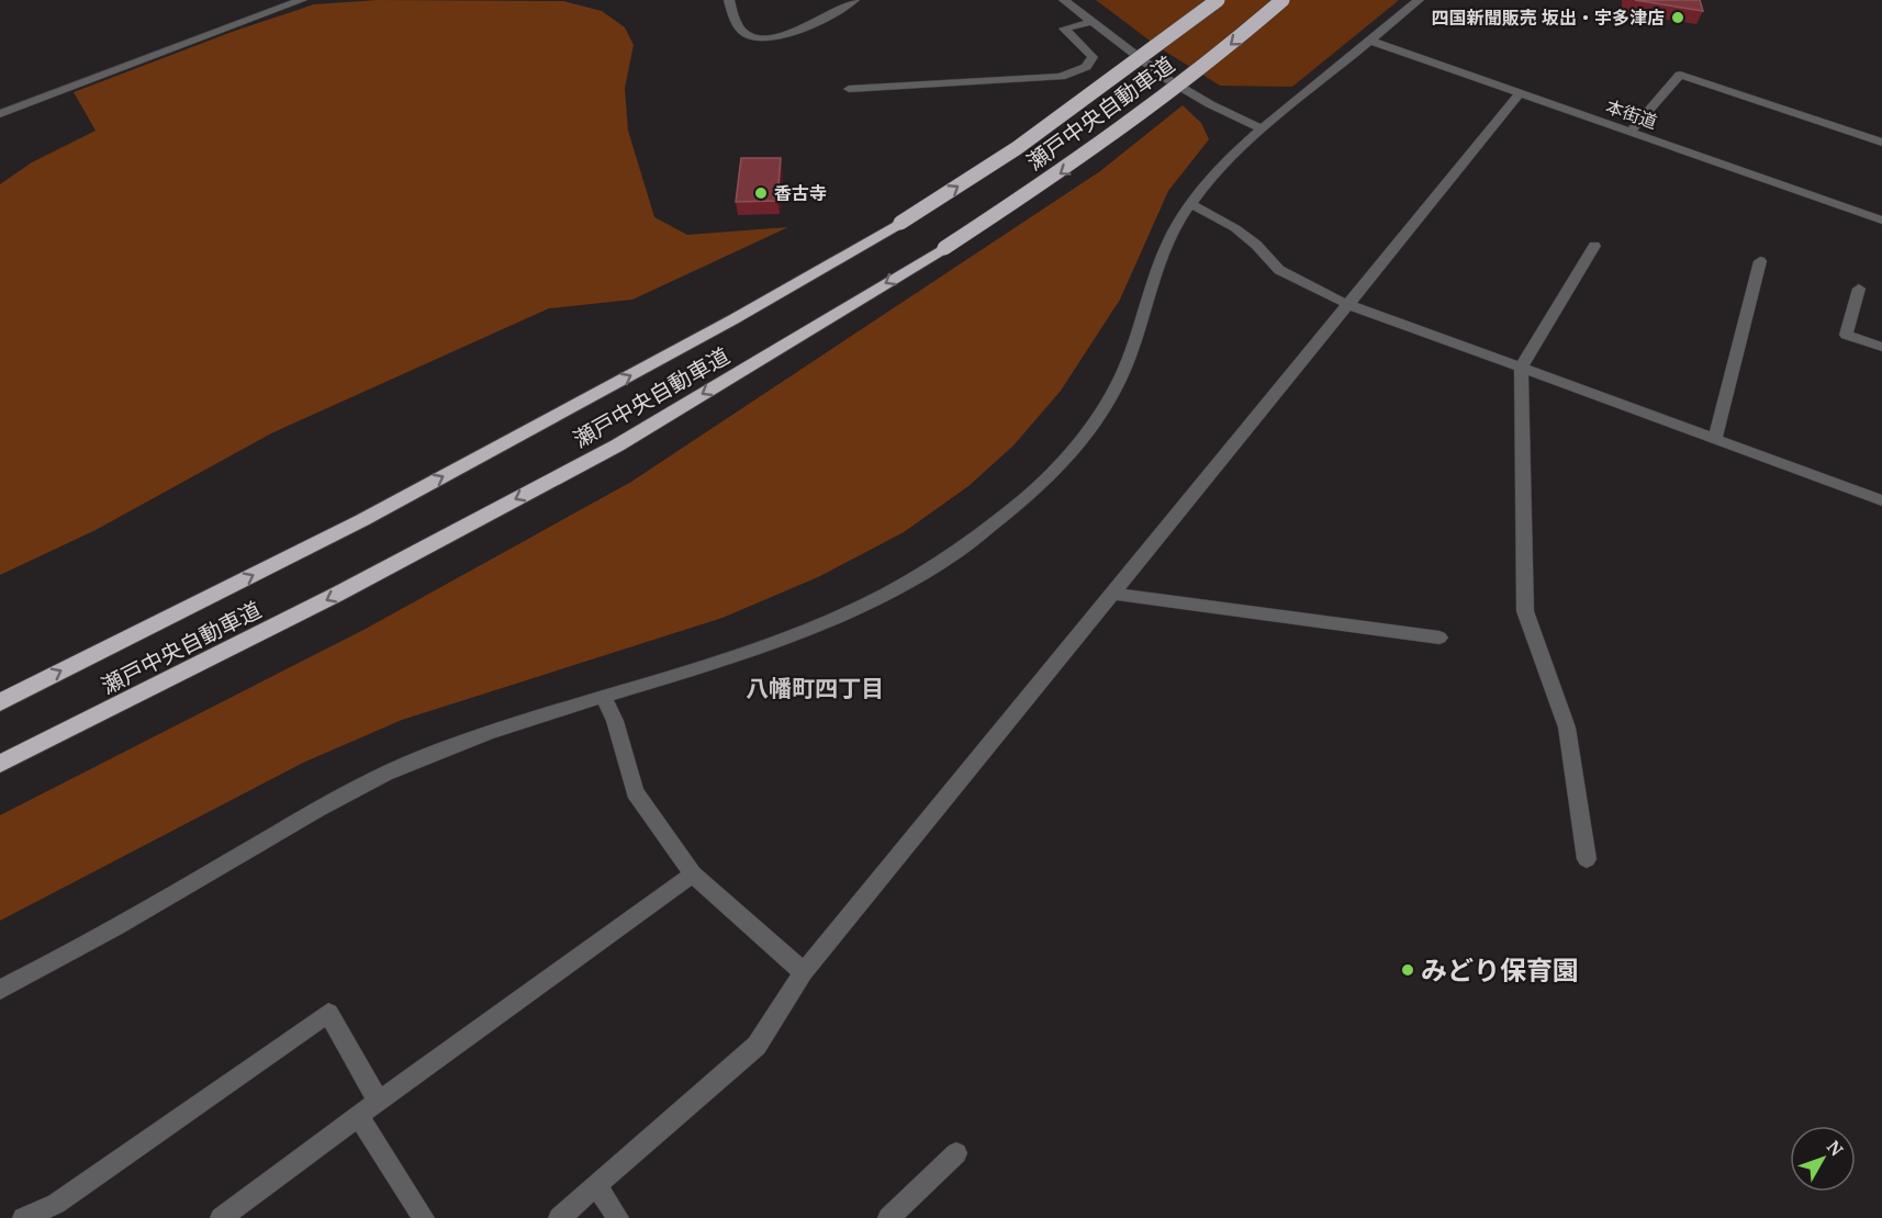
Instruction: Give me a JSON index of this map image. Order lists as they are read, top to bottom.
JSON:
{
  "streets": {
    "highway": ["瀬戸中央自動車道"],
    "street": ["本街道"]
  },
  "districts": ["八幡町四丁目"],
  "places": ["四国新聞販売 坂出・宇多津店", "香古寺", "みどり保育園"],
  "north": "top right"
}
